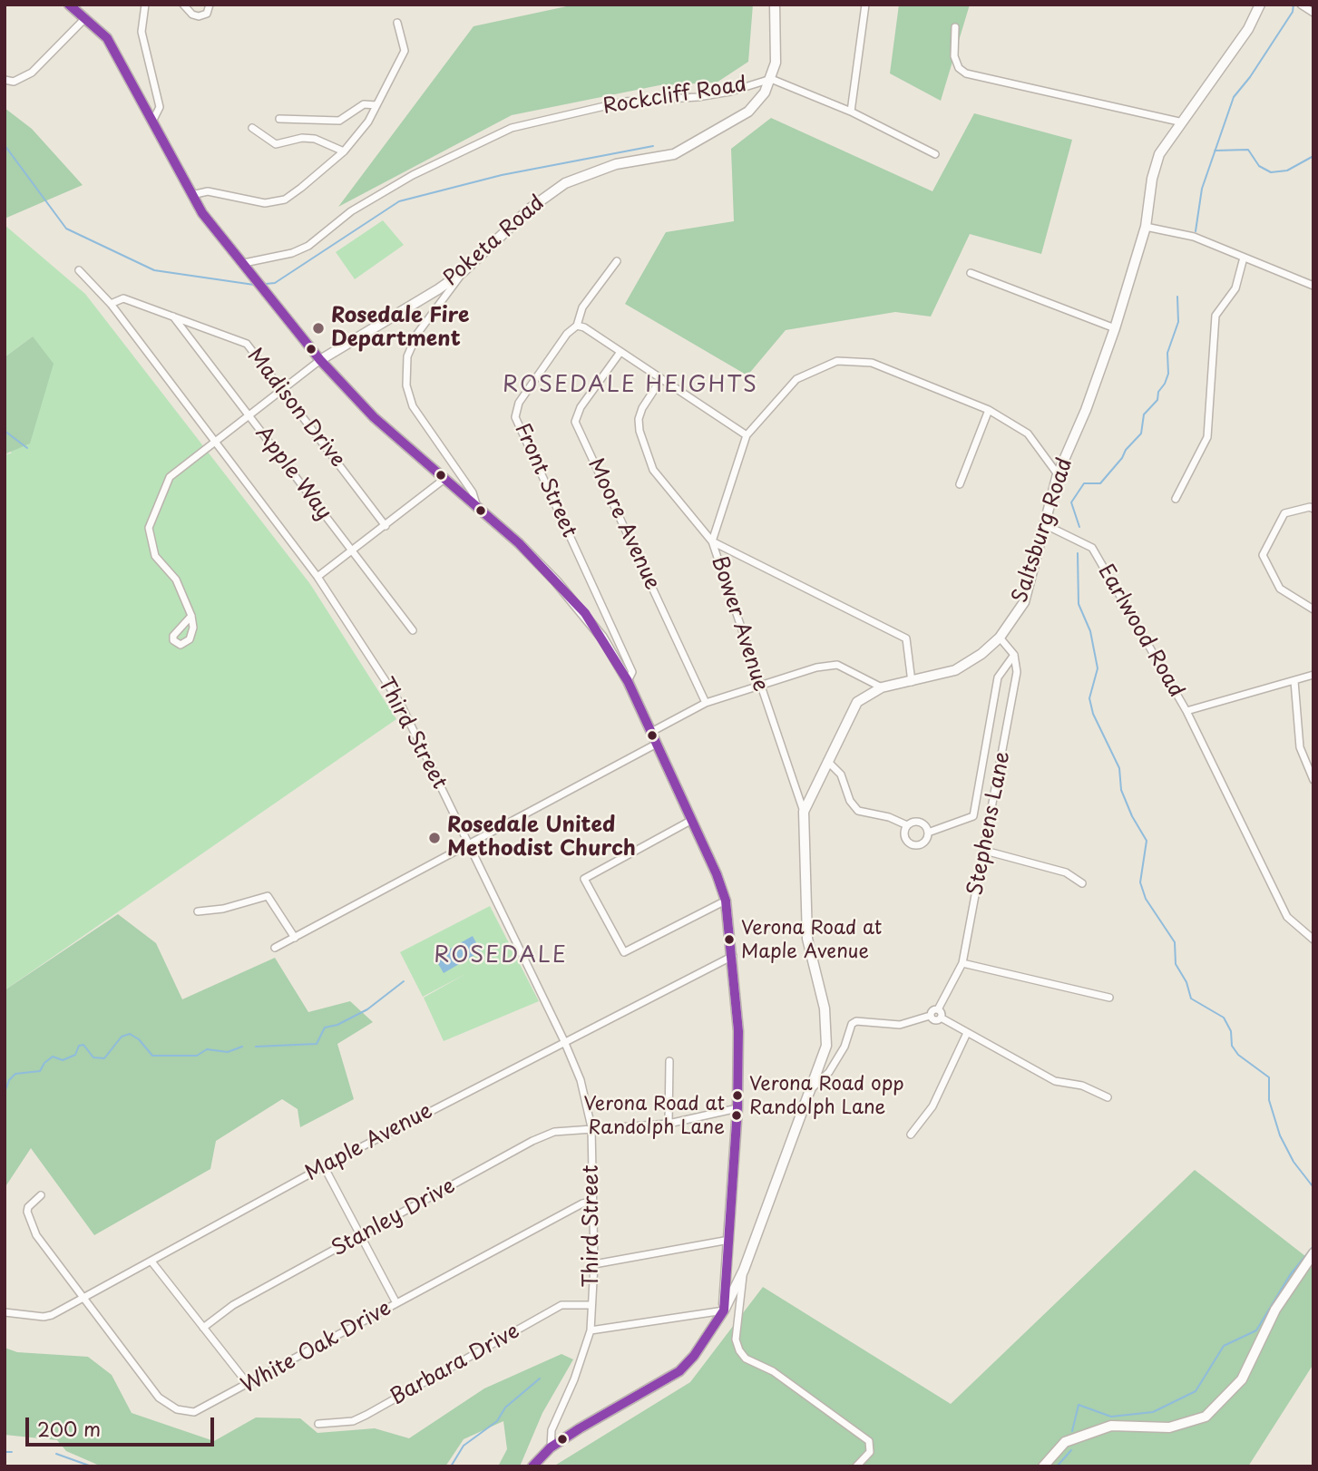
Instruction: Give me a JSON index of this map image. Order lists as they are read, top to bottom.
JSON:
{
  "streets": {
    "street": [
      "Rockcliff Road",
      "Poketa Road",
      "Madison Drive",
      "Apple Way",
      "Front Street",
      "Moore Avenue",
      "Saltsburg Road",
      "Bower Avenue",
      "Earlwood Road",
      "Third Street",
      "Stephens Lane",
      "Maple Avenue",
      "Stanley Drive",
      "White Oak Drive",
      "Barbara Drive"
    ]
  },
  "crossings": [
    ["Rockcliff Road", "Poketa Road"],
    ["Poketa Road", "Madison Drive"],
    ["Poketa Road", "Apple Way"],
    ["Poketa Road", "Third Street"],
    ["Madison Drive", "Apple Way"],
    ["Madison Drive", "Third Street"],
    ["Saltsburg Road", "Bower Avenue"],
    ["Saltsburg Road", "Earlwood Road"],
    ["Saltsburg Road", "Third Street"],
    ["Third Street", "Maple Avenue"],
    ["Third Street", "Stanley Drive"],
    ["Third Street", "White Oak Drive"],
    ["Third Street", "Barbara Drive"],
    ["Maple Avenue", "White Oak Drive"]
  ],
  "districts": ["ROSEDALE HEIGHTS", "ROSEDALE"],
  "places": [
    "Rosedale Fire Department",
    "Rosedale United Methodist Church",
    "Verona Road at Maple Avenue",
    "Verona Road opp Randolph Lane",
    "Verona Road at Randolph Lane"
  ],
  "scale_bar": "200 m"
}
